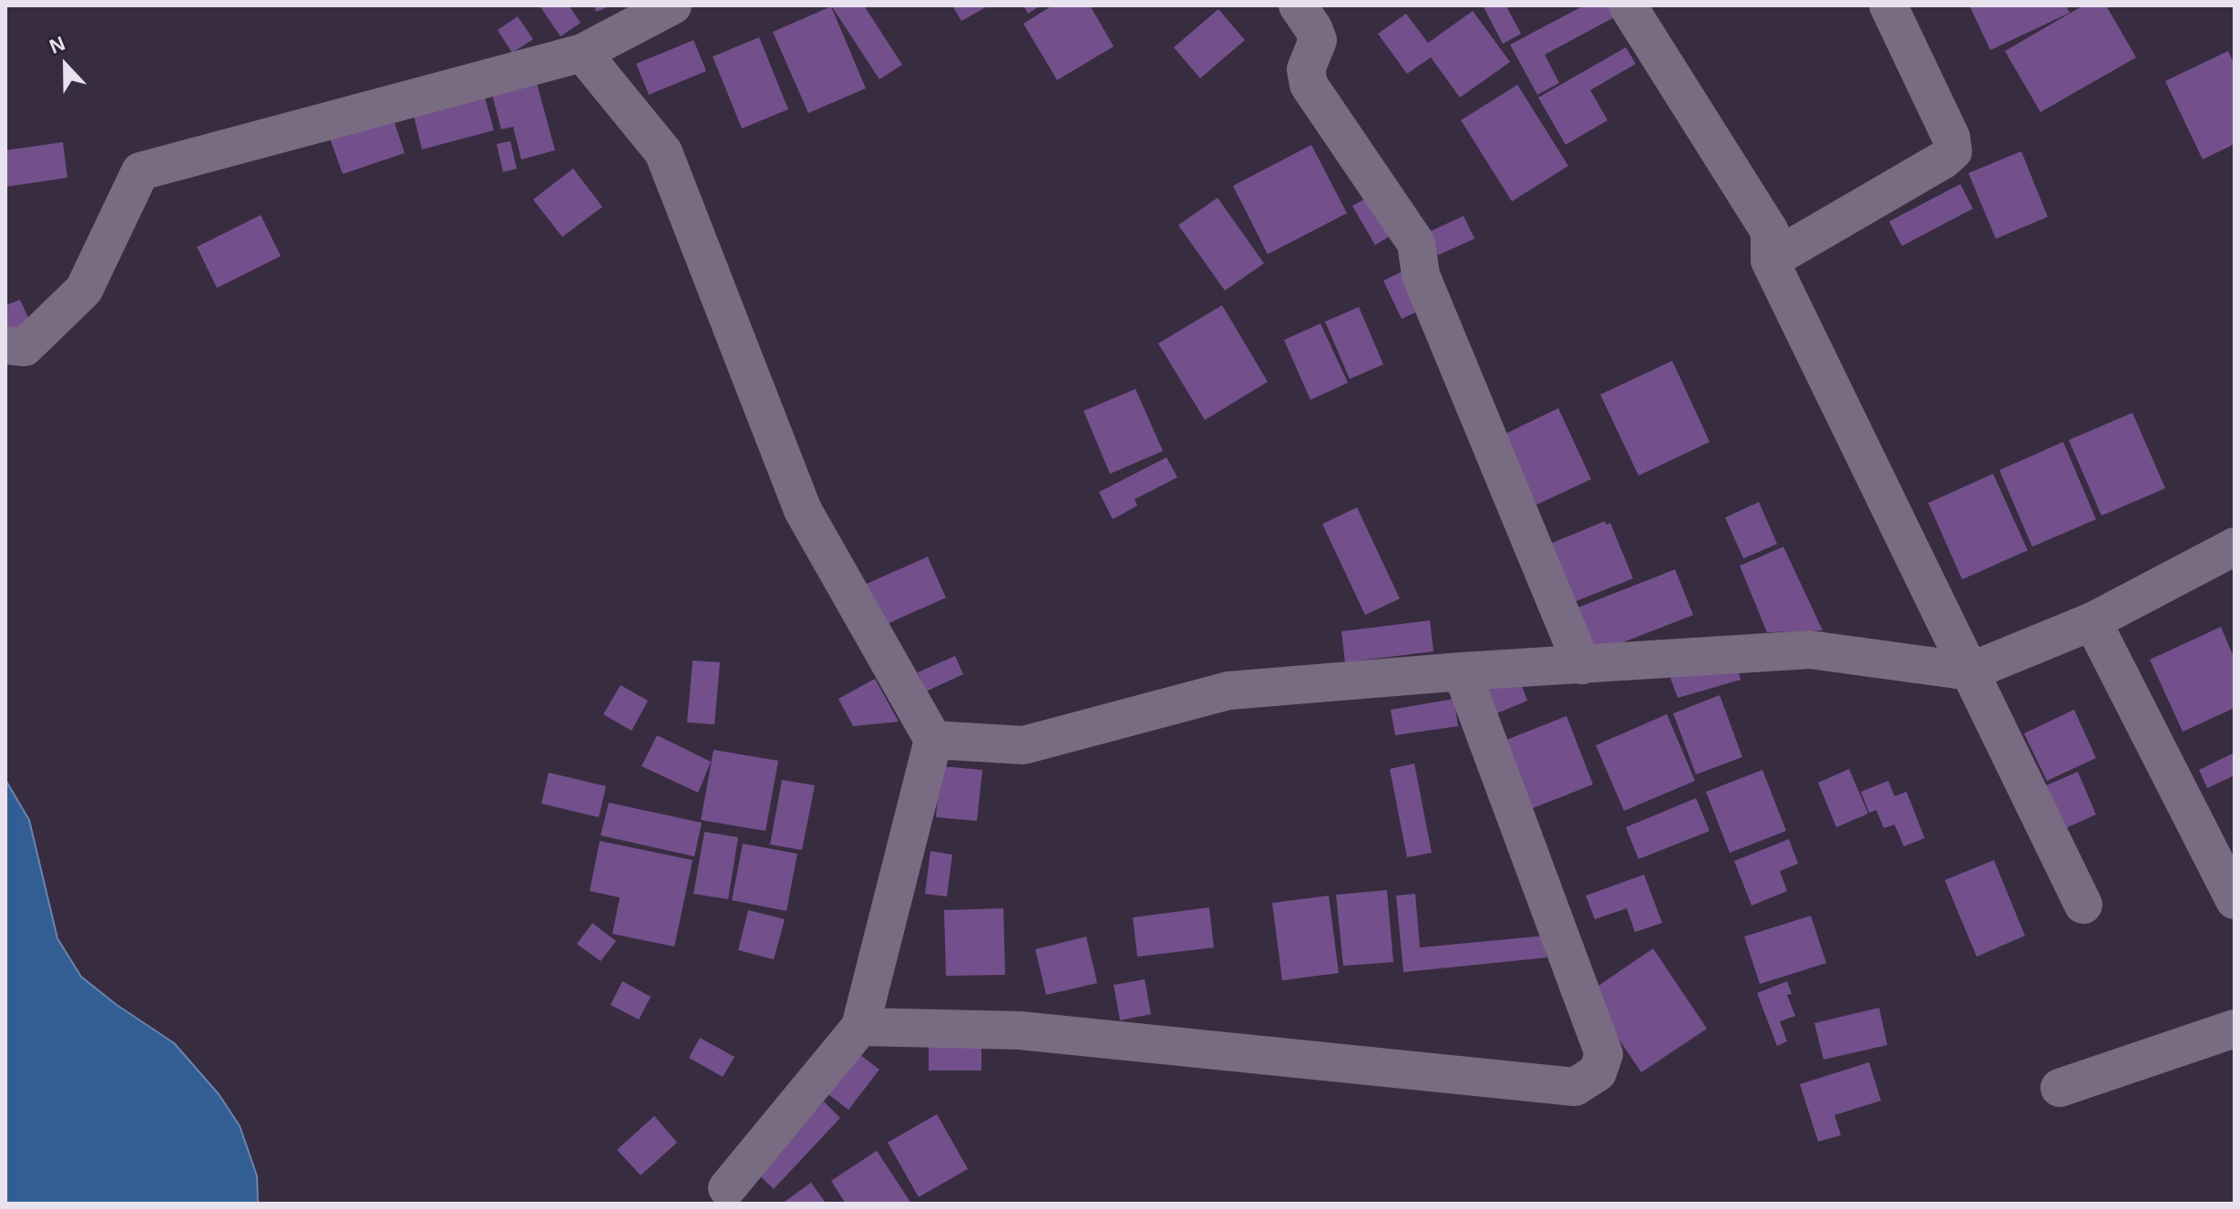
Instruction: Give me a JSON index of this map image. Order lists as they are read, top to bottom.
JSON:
{
  "north": "top"
}
